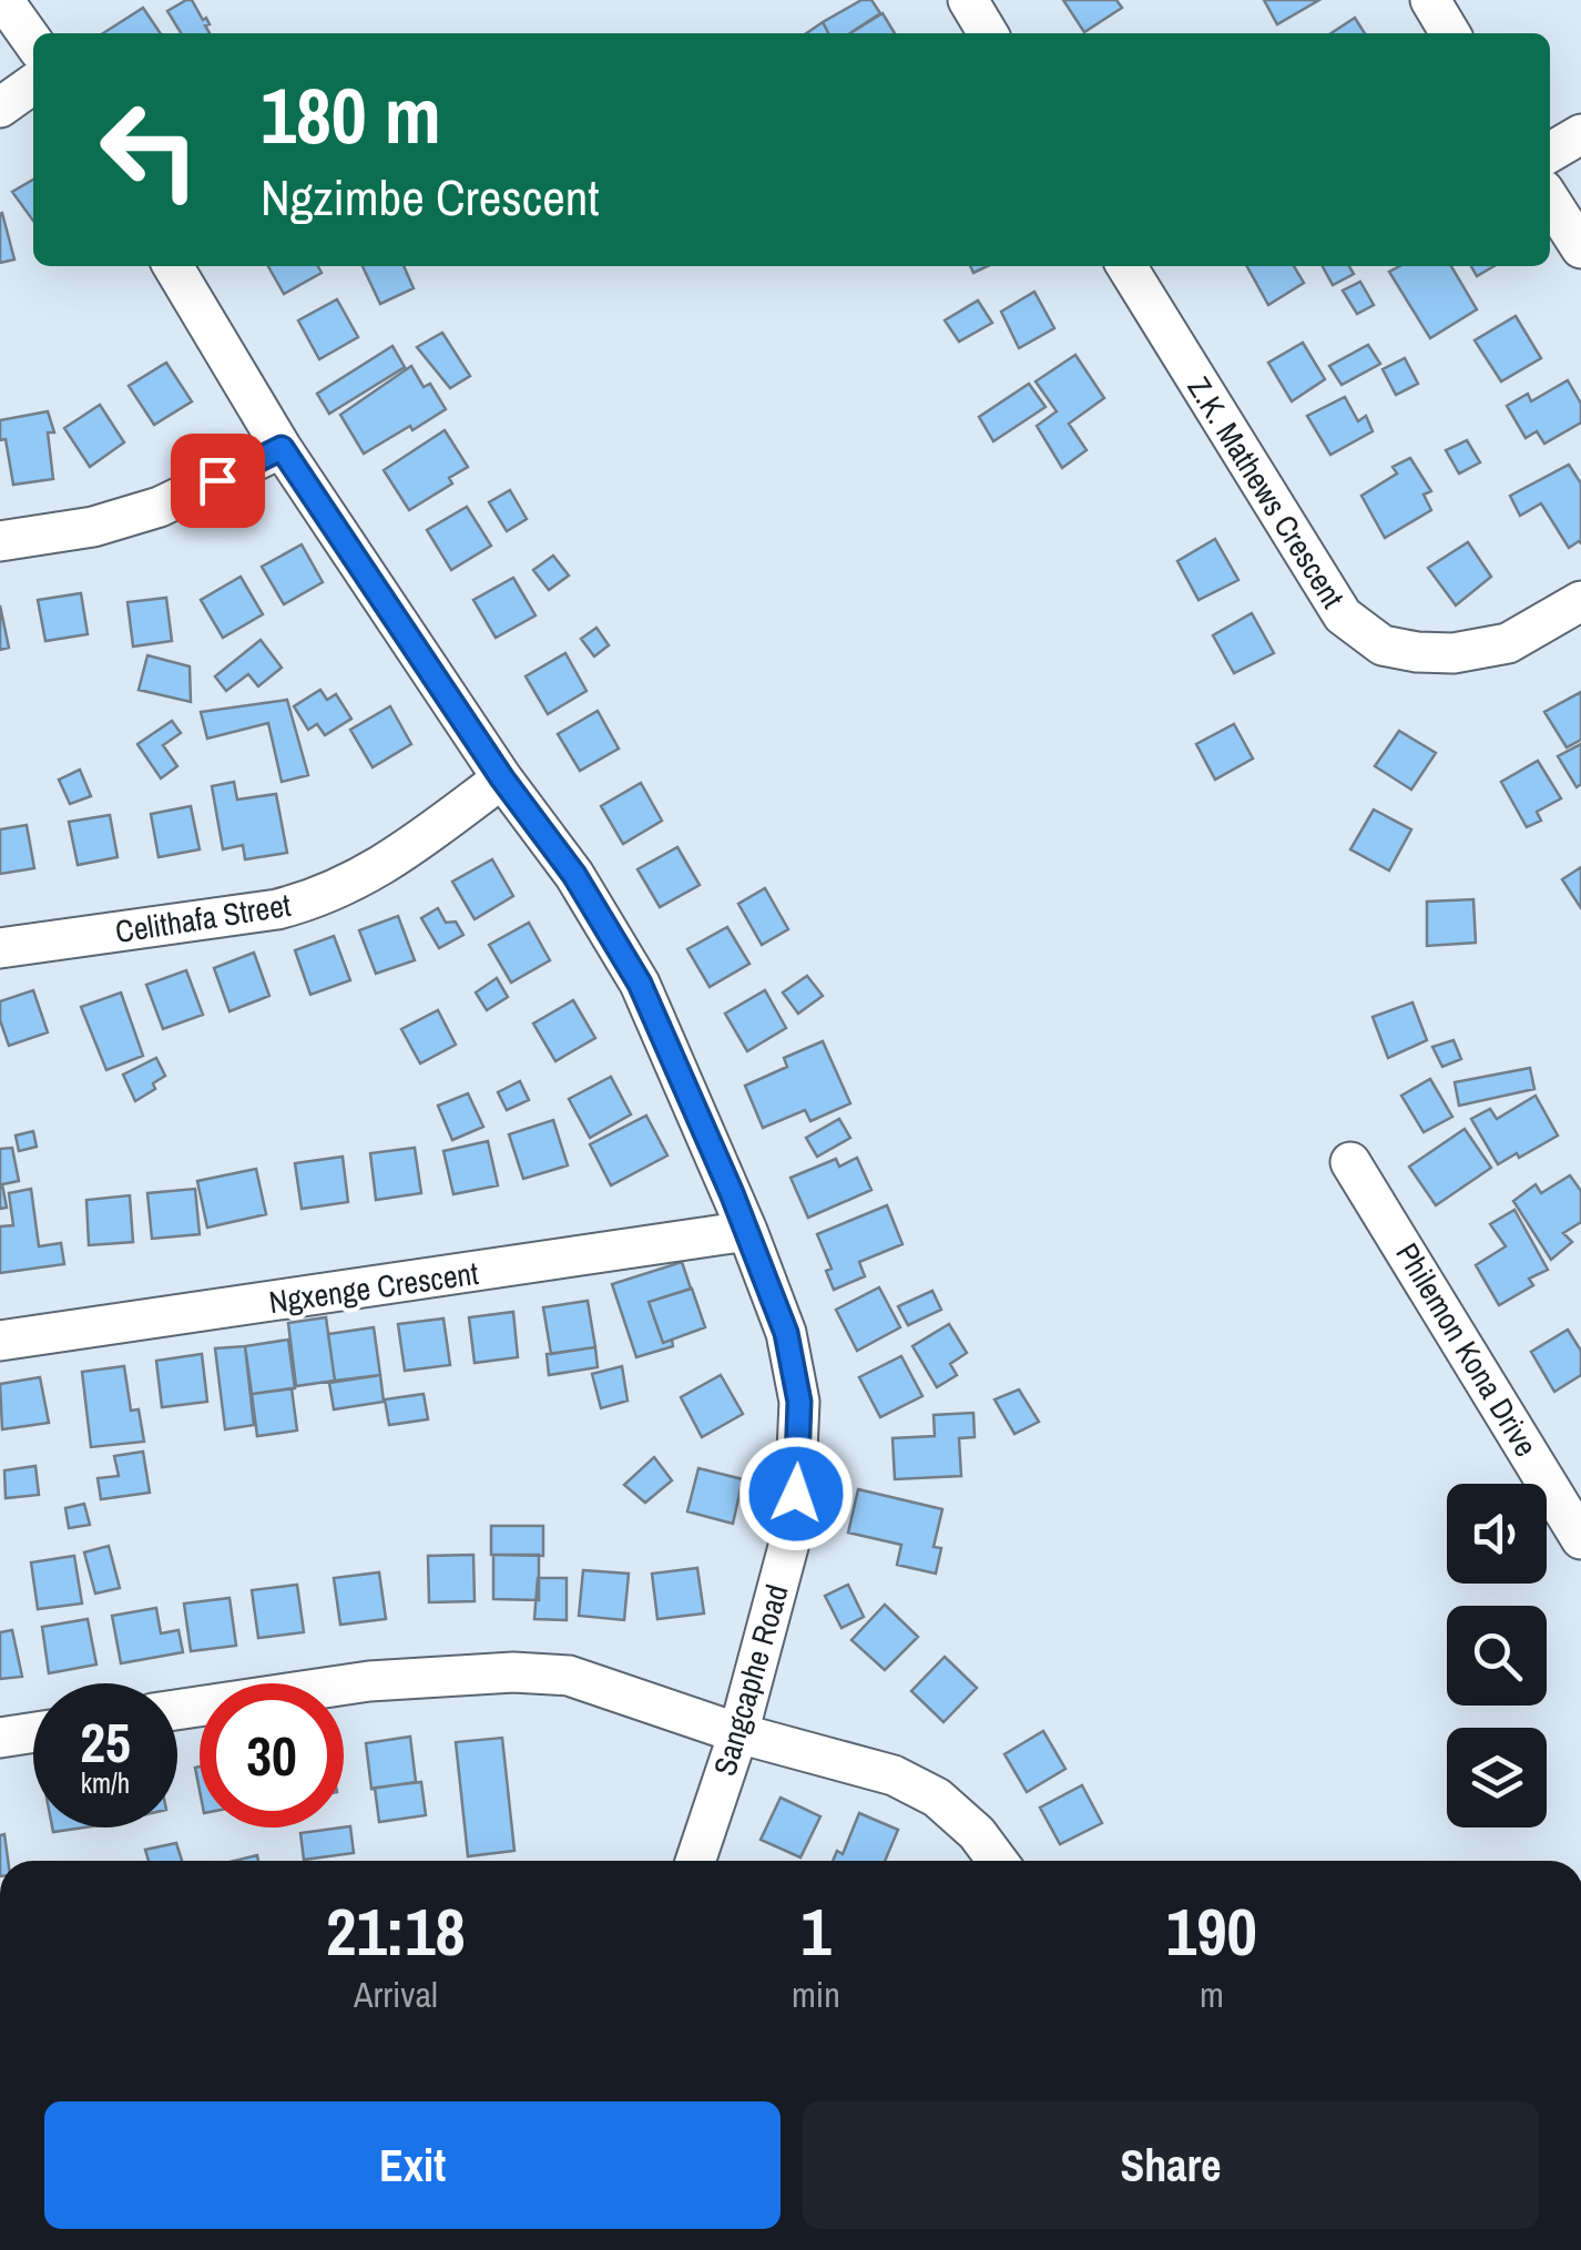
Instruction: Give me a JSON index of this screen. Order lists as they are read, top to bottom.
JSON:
{
  "streets": {
    "street": [
      "Z.K. Mathews Crescent",
      "Celithafa Street",
      "Ngxenge Crescent",
      "Philemon Kona Drive",
      "Sangcaphe Road"
    ]
  },
  "crossings": [
    ["Celithafa Street", "Sangcaphe Road"],
    ["Ngxenge Crescent", "Sangcaphe Road"]
  ],
  "page": {
    "turn": ["180 m", "Ngzimbe Crescent"],
    "speed": "25 km/h",
    "limit": "30",
    "eta": [
      "21:18",
      "Arrival",
      "1",
      "min",
      "190",
      "m"
    ],
    "buttons": ["Exit", "Share"]
  }
}
